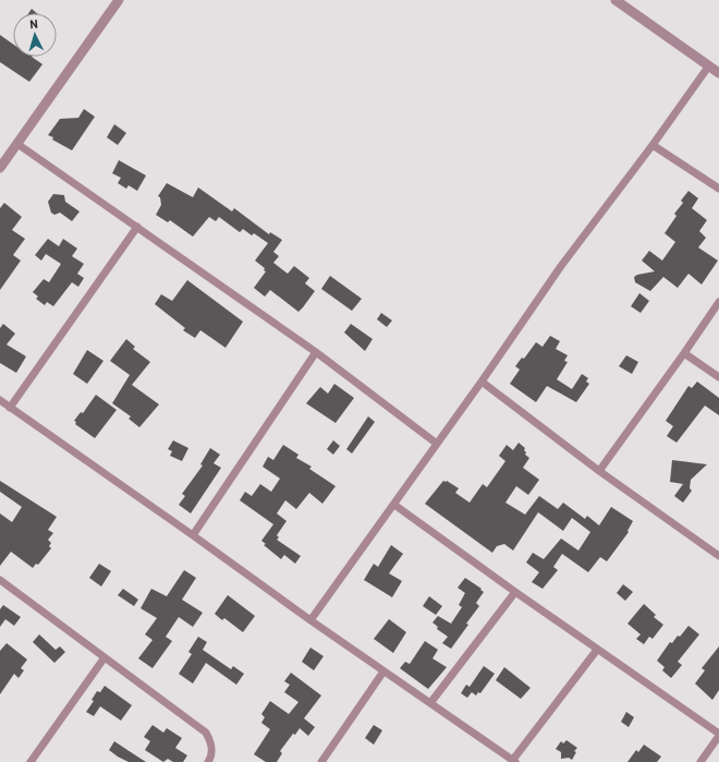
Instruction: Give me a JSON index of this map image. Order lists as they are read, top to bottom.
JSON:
{
  "north": "top"
}
